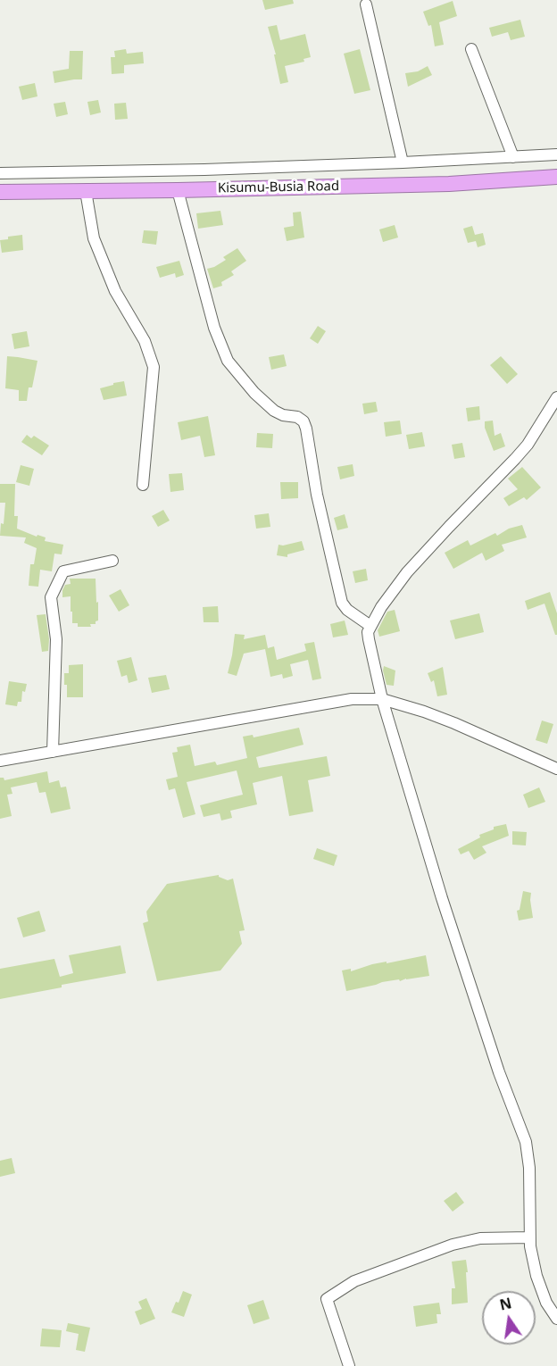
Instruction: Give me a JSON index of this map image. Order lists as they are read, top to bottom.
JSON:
{
  "streets": {
    "highway": ["Kisumu-Busia Road"]
  },
  "north": "top"
}
